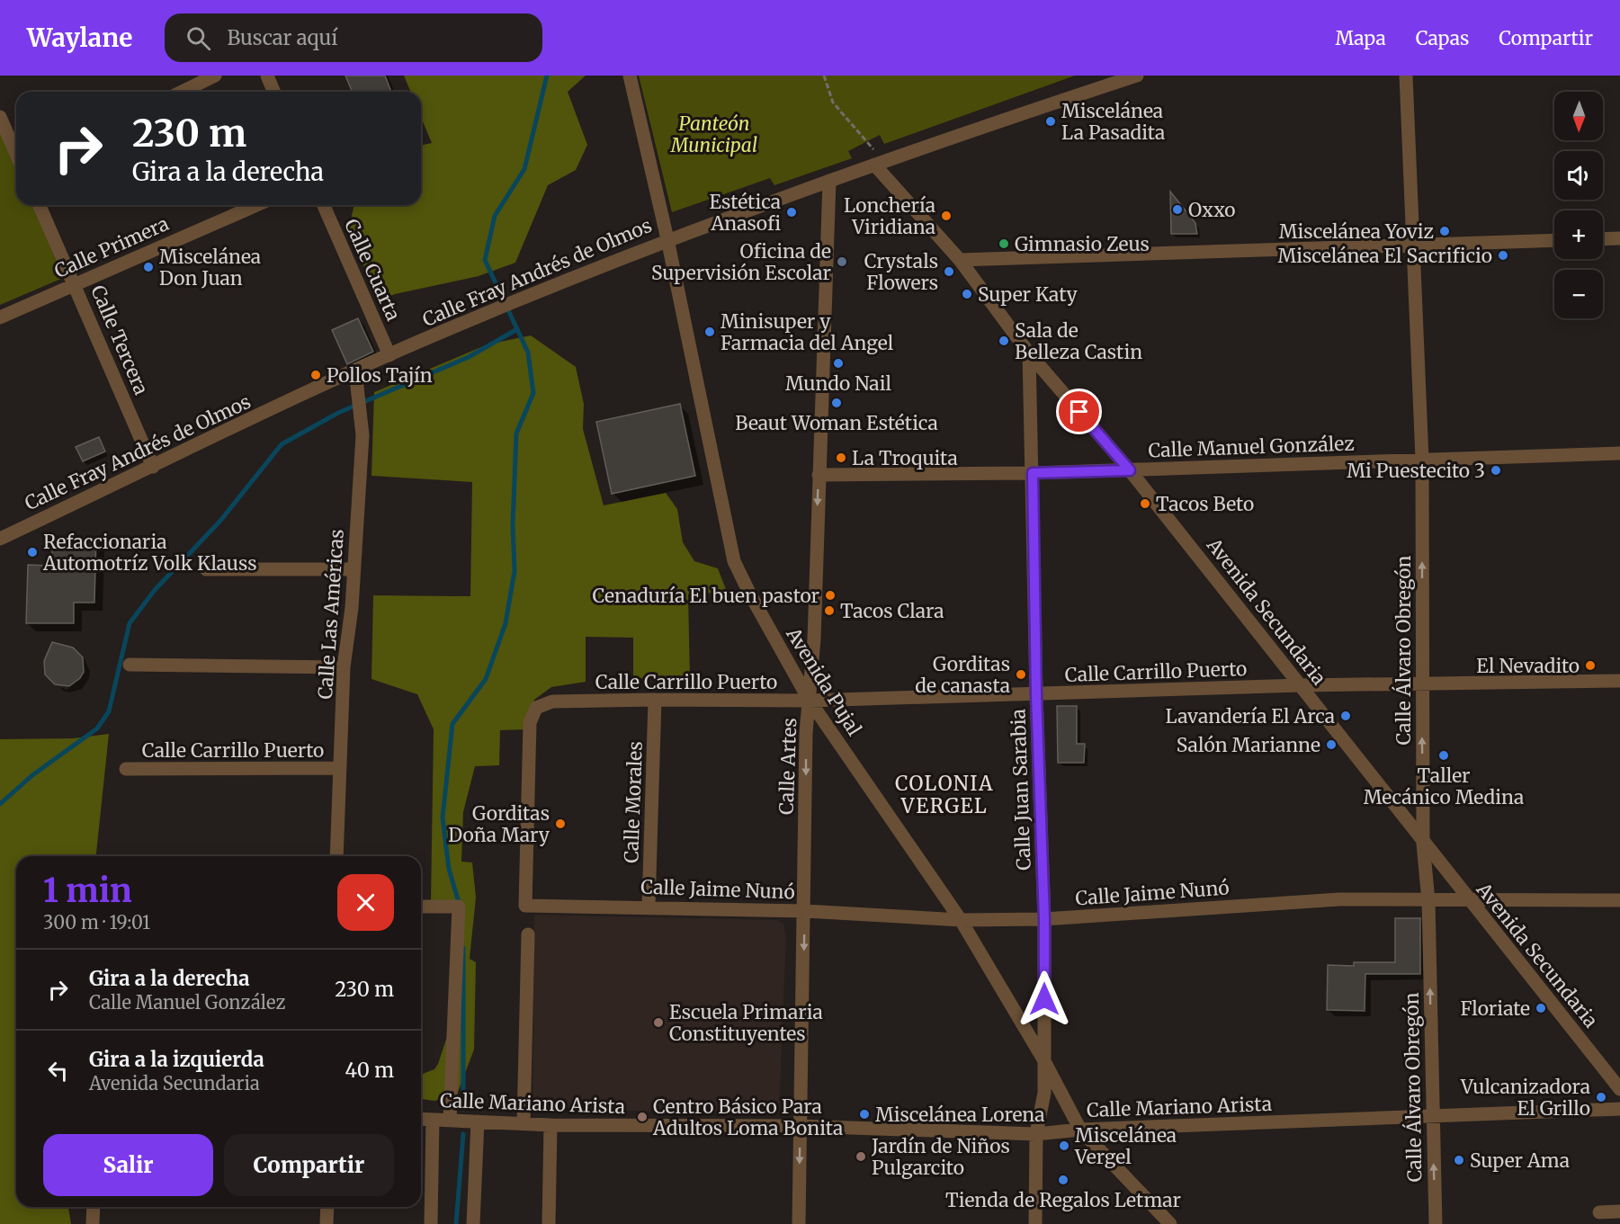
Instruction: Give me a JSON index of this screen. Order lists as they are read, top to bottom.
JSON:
{
  "streets": {
    "street": [
      "Calle Primera",
      "Calle Cuarta",
      "Calle Fray Andrés de Olmos",
      "Calle Tercera",
      "Calle Manuel González",
      "Avenida Secundaria",
      "Calle Las Américas",
      "Calle Álvaro Obregón",
      "Calle Carrillo Puerto",
      "Avenida Pujal",
      "Calle Artes",
      "Calle Juan Sarabia",
      "Calle Morales",
      "Calle Jaime Nunó",
      "Calle Mariano Arista"
    ]
  },
  "crossings": [
    ["Calle Primera", "Calle Tercera"],
    ["Calle Cuarta", "Calle Fray Andrés de Olmos"],
    ["Calle Fray Andrés de Olmos", "Calle Tercera"],
    ["Calle Fray Andrés de Olmos", "Avenida Secundaria"],
    ["Calle Fray Andrés de Olmos", "Calle Las Américas"],
    ["Calle Fray Andrés de Olmos", "Avenida Pujal"],
    ["Calle Fray Andrés de Olmos", "Calle Artes"],
    ["Calle Manuel González", "Avenida Secundaria"],
    ["Calle Manuel González", "Calle Álvaro Obregón"],
    ["Calle Manuel González", "Calle Artes"],
    ["Calle Manuel González", "Calle Juan Sarabia"],
    ["Avenida Secundaria", "Calle Álvaro Obregón"],
    ["Avenida Secundaria", "Calle Carrillo Puerto"],
    ["Avenida Secundaria", "Calle Juan Sarabia"],
    ["Avenida Secundaria", "Calle Jaime Nunó"],
    ["Calle Las Américas", "Calle Carrillo Puerto"],
    ["Calle Álvaro Obregón", "Calle Carrillo Puerto"],
    ["Calle Álvaro Obregón", "Calle Jaime Nunó"],
    ["Calle Álvaro Obregón", "Calle Mariano Arista"],
    ["Calle Carrillo Puerto", "Avenida Pujal"],
    ["Calle Carrillo Puerto", "Calle Artes"],
    ["Calle Carrillo Puerto", "Calle Juan Sarabia"],
    ["Calle Carrillo Puerto", "Calle Morales"],
    ["Calle Carrillo Puerto", "Calle Jaime Nunó"],
    ["Avenida Pujal", "Calle Artes"],
    ["Avenida Pujal", "Calle Juan Sarabia"],
    ["Avenida Pujal", "Calle Jaime Nunó"],
    ["Avenida Pujal", "Calle Mariano Arista"],
    ["Calle Artes", "Calle Jaime Nunó"],
    ["Calle Artes", "Calle Mariano Arista"],
    ["Calle Juan Sarabia", "Calle Jaime Nunó"],
    ["Calle Juan Sarabia", "Calle Mariano Arista"],
    ["Calle Morales", "Calle Jaime Nunó"]
  ],
  "one_way": ["Calle Álvaro Obregón", "Calle Artes"],
  "districts": ["COLONIA VERGEL"],
  "parks": ["Panteón Municipal"],
  "places": [
    "Miscelánea La Pasadita",
    "Oxxo",
    "Estética Anasofi",
    "Lonchería Viridiana",
    "Miscelánea Yoviz",
    "Gimnasio Zeus",
    "Miscelánea El Sacrificio",
    "Oficina de Supervisión Escolar",
    "Miscelánea Don Juan",
    "Crystals Flowers",
    "Super Katy",
    "Minisuper y Farmacia del Angel",
    "Sala de Belleza Castin",
    "Mundo Nail",
    "Pollos Tajín",
    "Beaut Woman Estética",
    "La Troquita",
    "Mi Puestecito 3",
    "Tacos Beto",
    "Refaccionaria Automotríz Volk Klauss",
    "Cenaduría El buen pastor",
    "Tacos Clara",
    "El Nevadito",
    "Gorditas de canasta",
    "Lavandería El Arca",
    "Salón Marianne",
    "Taller Mecánico Medina",
    "Gorditas Doña Mary",
    "Floriate",
    "Escuela Primaria Constituyentes",
    "Vulcanizadora El Grillo",
    "Miscelánea Lorena",
    "Centro Básico Para Adultos Loma Bonita",
    "Miscelánea Vergel",
    "Jardín de Niños Pulgarcito",
    "Super Ama",
    "Tienda de Regalos Letmar"
  ],
  "north": "bottom",
  "page": {
    "header": "Waylane",
    "search": "Buscar aquí",
    "nav": ["Mapa", "Capas", "Compartir"],
    "map_buttons": ["+", "−"],
    "turn": ["230 m", "Gira a la derecha"],
    "heading": ["1 min", "300 m · 19:01"],
    "list": [
      {
        "name": "Gira a la derecha",
        "note": "Calle Manuel González",
        "value": "230 m"
      },
      {
        "name": "Gira a la izquierda",
        "note": "Avenida Secundaria",
        "value": "40 m"
      }
    ],
    "buttons": ["Salir", "Compartir"]
  }
}
